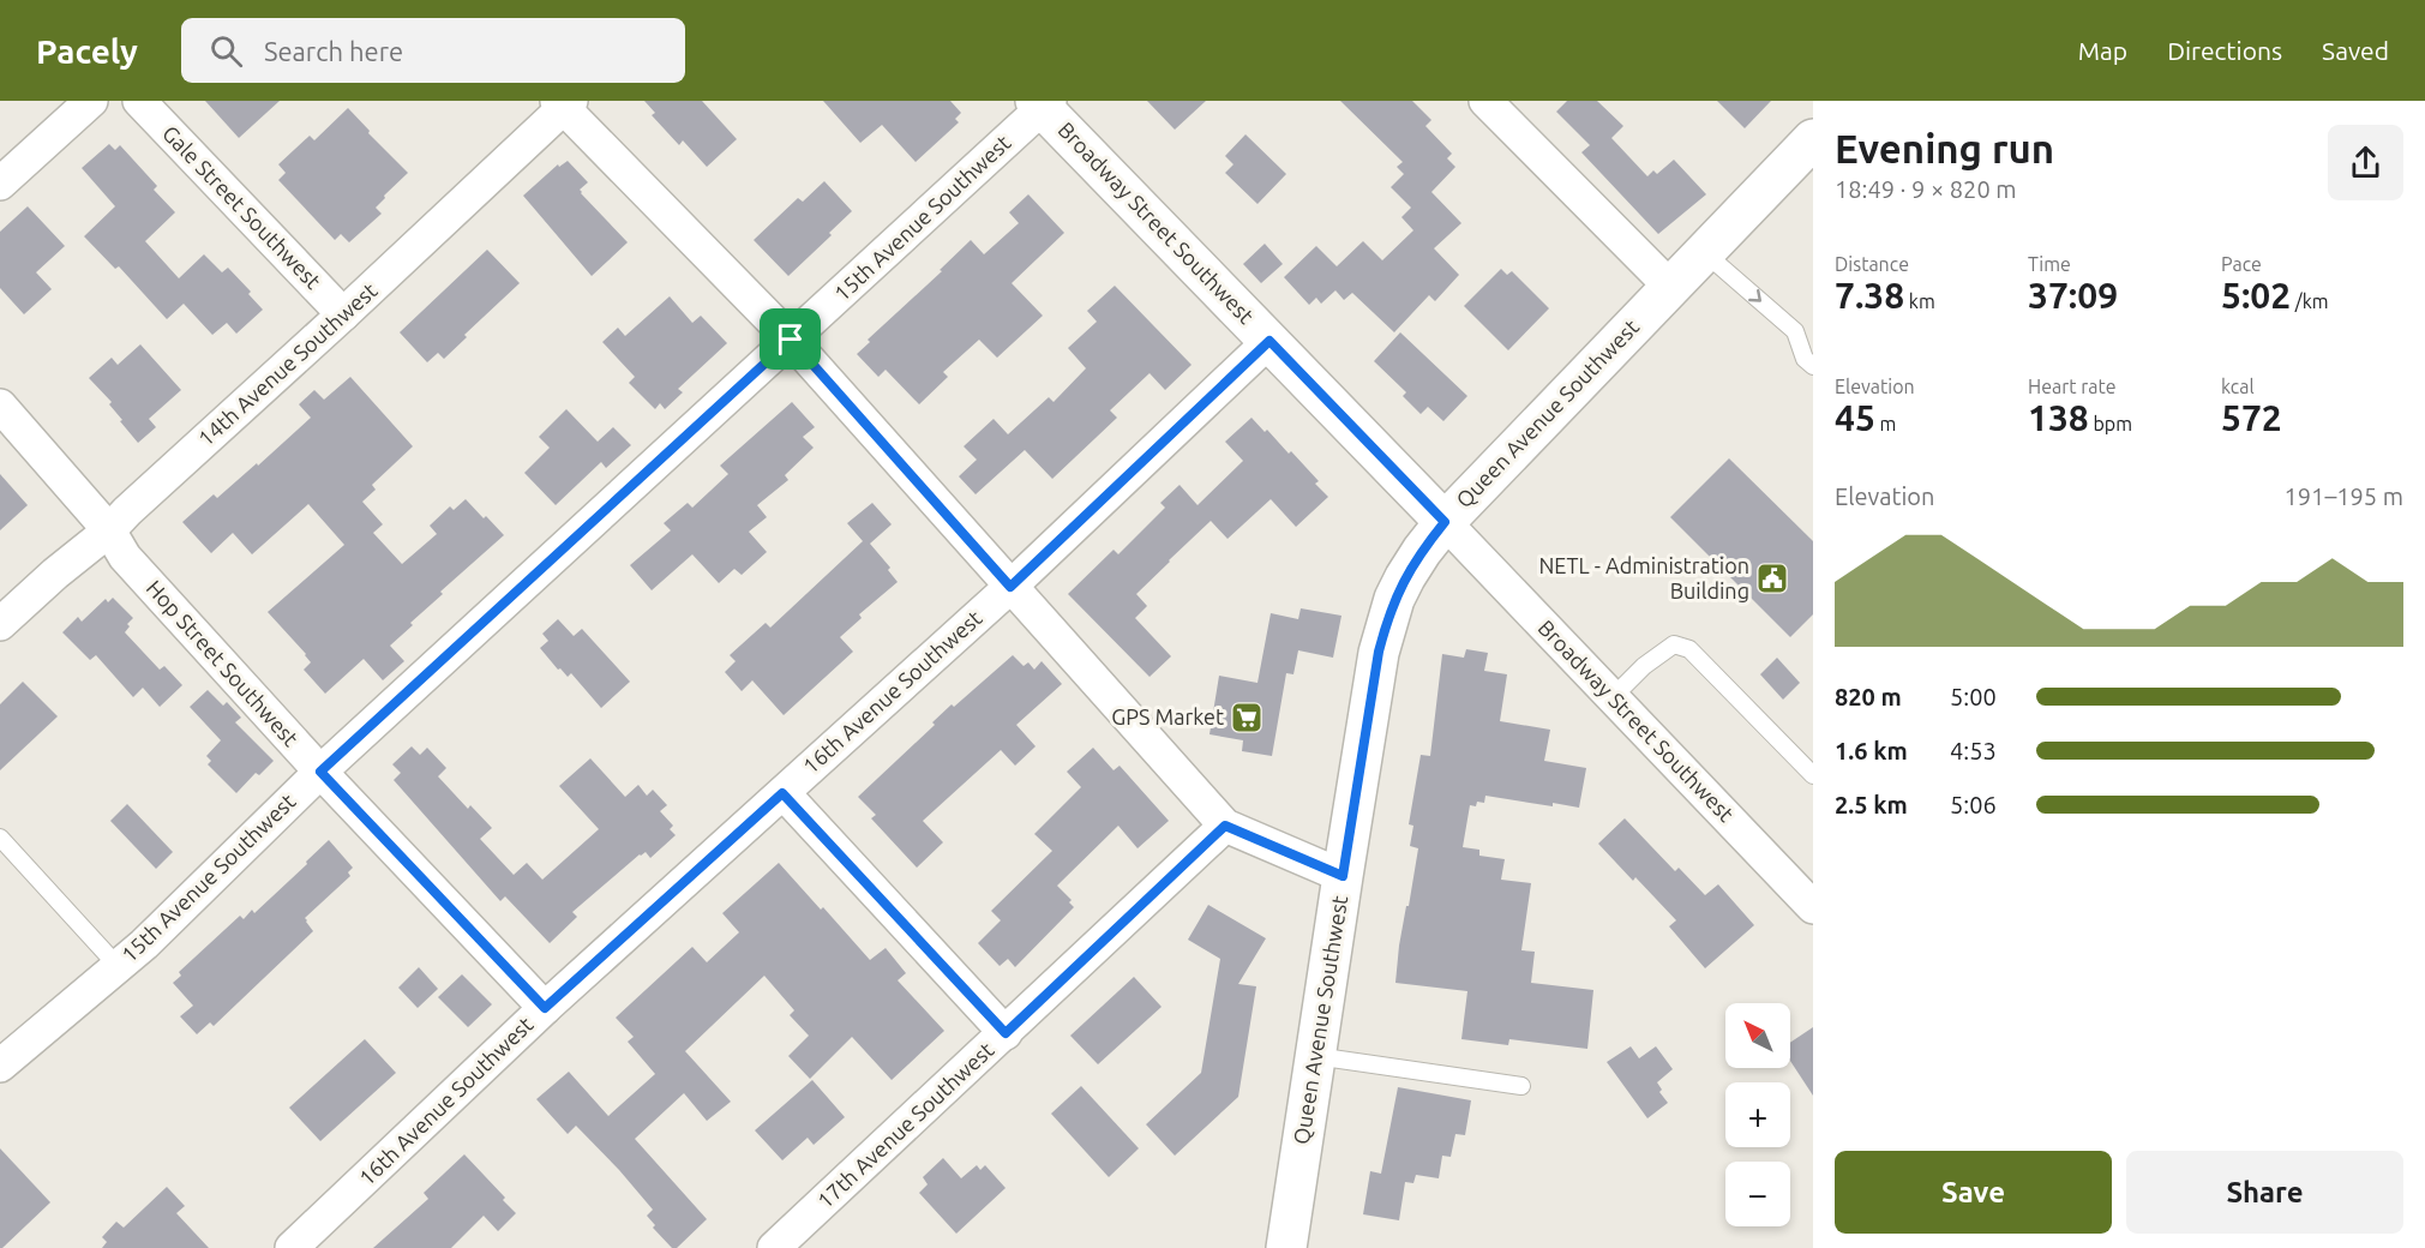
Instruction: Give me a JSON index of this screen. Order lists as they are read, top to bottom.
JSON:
{
  "streets": {
    "main road": ["Broadway Street Southwest", "Queen Avenue Southwest"],
    "street": [
      "Gale Street Southwest",
      "15th Avenue Southwest",
      "14th Avenue Southwest",
      "Hop Street Southwest",
      "16th Avenue Southwest",
      "17th Avenue Southwest"
    ]
  },
  "crossings": [
    ["Gale Street Southwest", "14th Avenue Southwest"],
    ["15th Avenue Southwest", "Broadway Street Southwest"],
    ["15th Avenue Southwest", "Hop Street Southwest"],
    ["Broadway Street Southwest", "Queen Avenue Southwest"],
    ["Broadway Street Southwest", "16th Avenue Southwest"],
    ["14th Avenue Southwest", "Hop Street Southwest"],
    ["Hop Street Southwest", "16th Avenue Southwest"]
  ],
  "places": {
    "public building": ["NETL - Administration Building"],
    "supermarket": ["GPS Market"]
  },
  "north": "top left",
  "page": {
    "header": "Pacely",
    "search": "Search here",
    "nav": ["Map", "Directions", "Saved"],
    "heading": ["Evening run", "18:49 · 9 × 820 m"],
    "stats": [
      ["Distance", "7.38 km"],
      ["Time", "37:09"],
      ["Pace", "5:02 /km"],
      ["Elevation", "45 m"],
      ["Heart rate", "138 bpm"],
      ["kcal", "572"]
    ],
    "chart": ["Elevation", "191–195 m"],
    "list": [
      {
        "name": "820 m",
        "note": "5:00"
      },
      {
        "name": "1.6 km",
        "note": "4:53"
      },
      {
        "name": "2.5 km",
        "note": "5:06"
      }
    ],
    "map_buttons": ["+", "−"],
    "buttons": ["Save", "Share"]
  }
}
